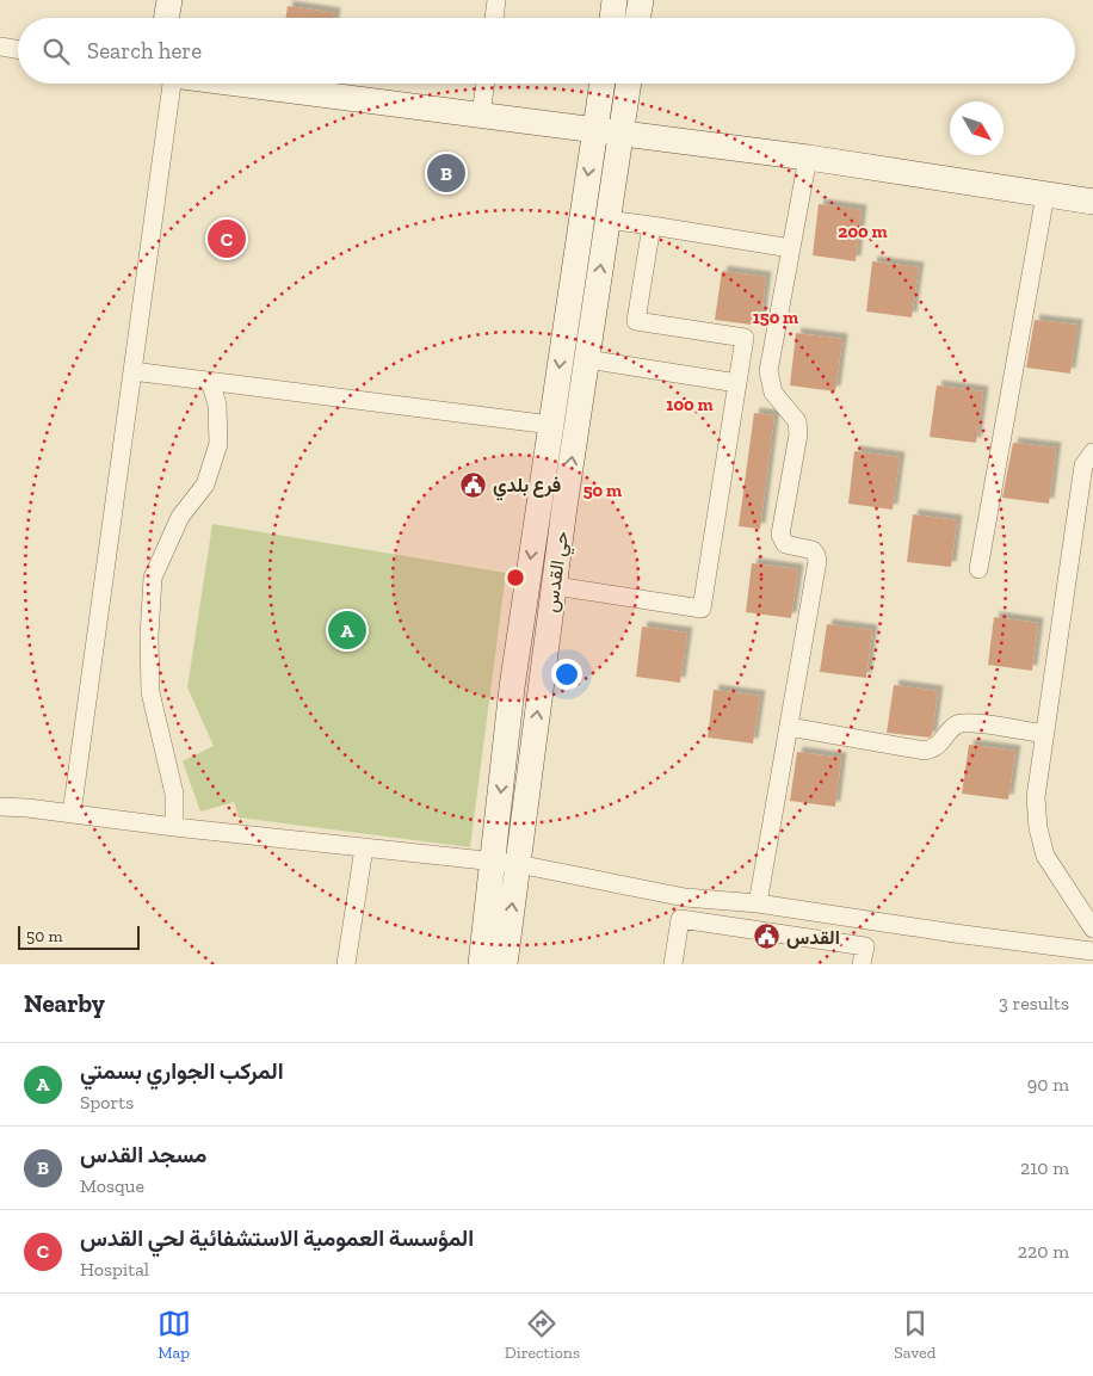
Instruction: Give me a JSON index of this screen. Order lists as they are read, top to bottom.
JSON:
{
  "streets": {
    "street": ["حي القدس"]
  },
  "places": {
    "public building": ["فرع بلدي", "القدس"]
  },
  "scale_bar": "50 m",
  "north": "bottom right",
  "page": {
    "search": "Search here",
    "pins": ["B", "C", "A"],
    "scale": "50 m",
    "heading": ["Nearby", "3 results"],
    "list": [
      {
        "mark": "A",
        "name": "المركب الجواري بسمتي",
        "note": "Sports",
        "value": "90 m"
      },
      {
        "mark": "B",
        "name": "مسجد القدس",
        "note": "Mosque",
        "value": "210 m"
      },
      {
        "mark": "C",
        "name": "المؤسسة العمومية الاستشفائية لحي القدس",
        "note": "Hospital",
        "value": "220 m"
      }
    ],
    "nav": ["Map", "Directions", "Saved"]
  },
  "rings": [
    "200 m",
    "150 m",
    "100 m",
    "50 m"
  ]
}
